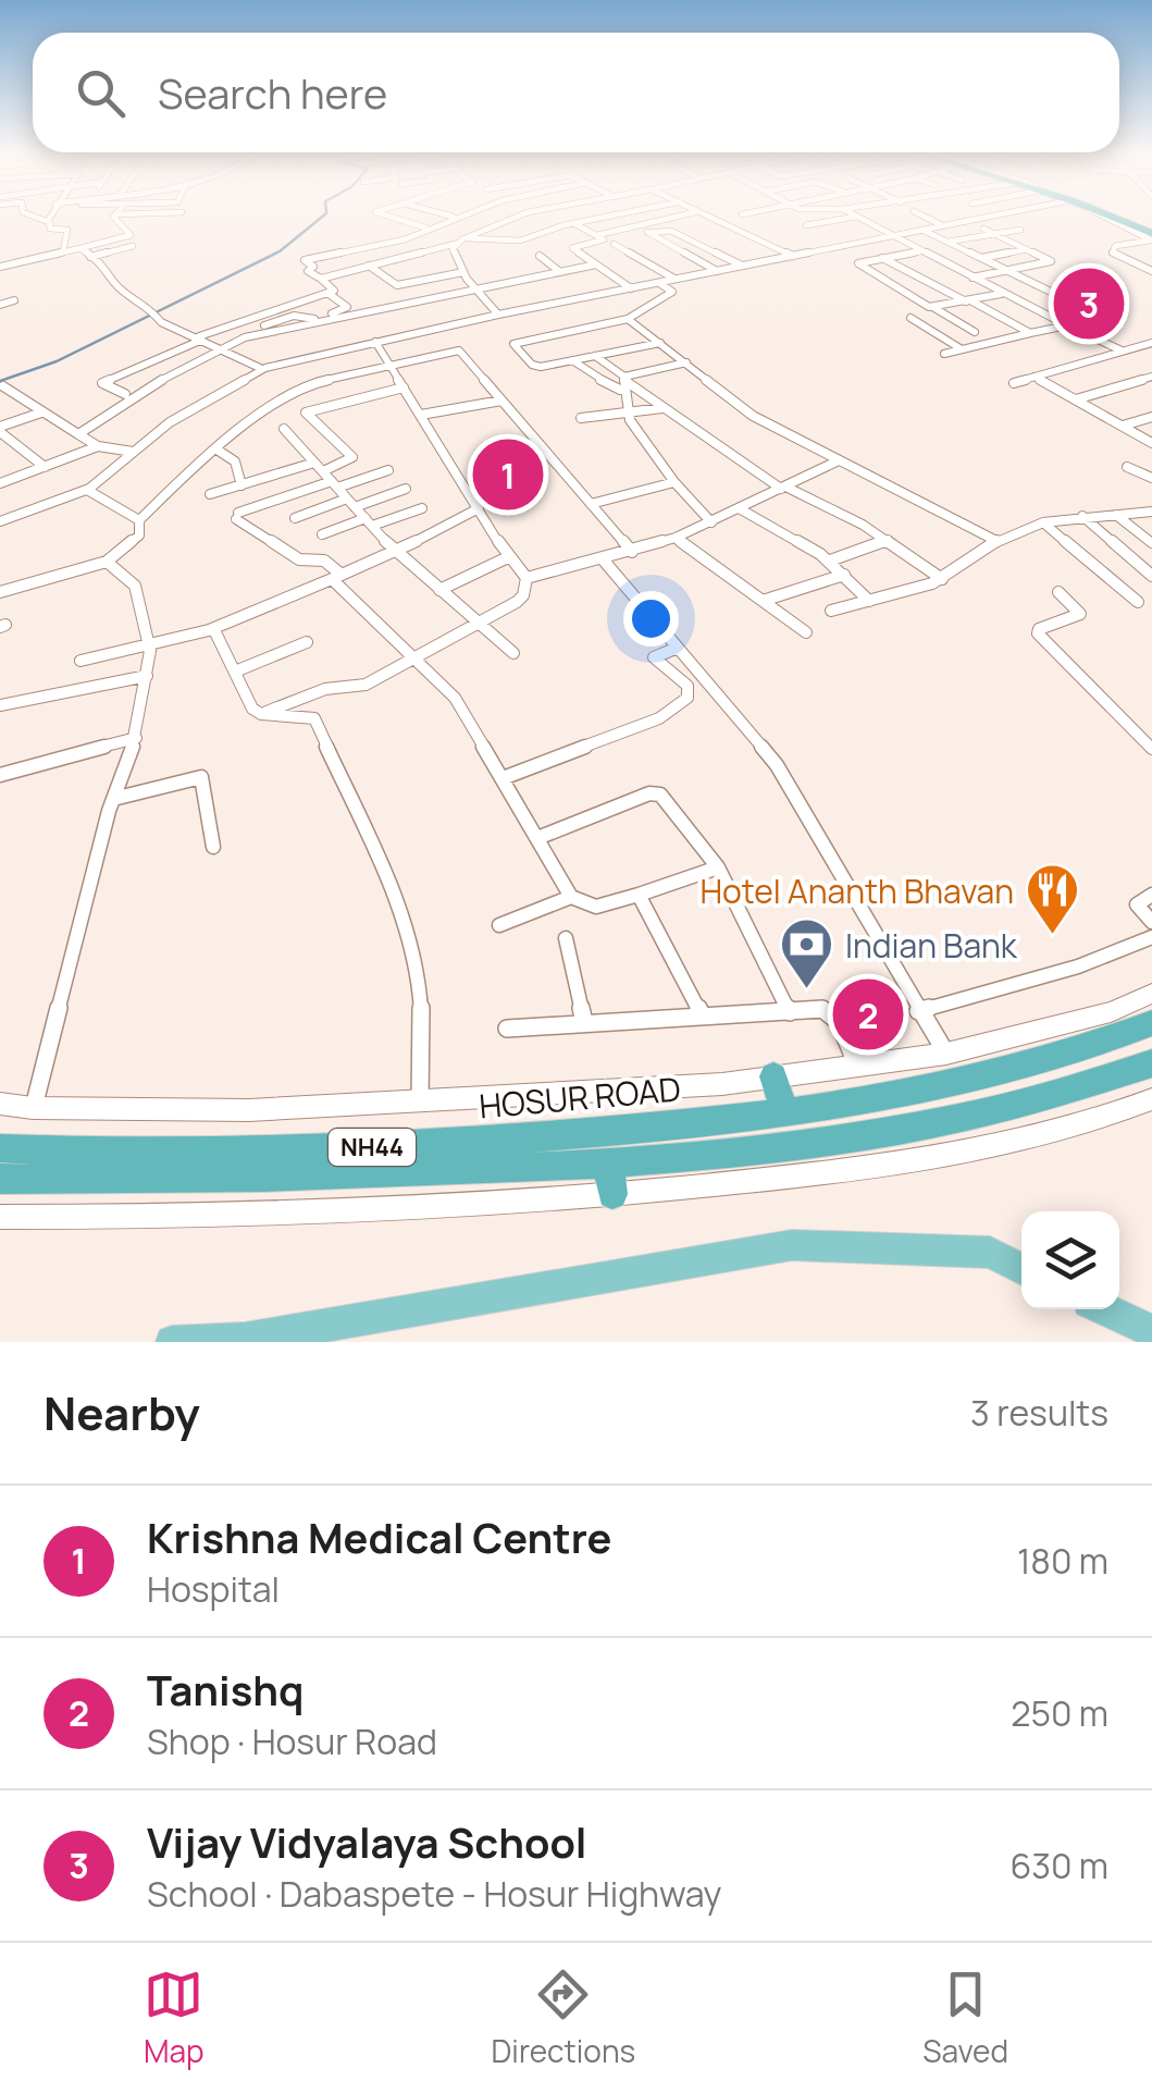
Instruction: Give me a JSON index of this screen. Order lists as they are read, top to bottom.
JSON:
{
  "streets": {
    "highway": ["HOSUR ROAD", "NH44"]
  },
  "places": {
    "restaurant": ["Hotel Ananth Bhavan"],
    "bank": ["Indian Bank"]
  },
  "page": {
    "search": "Search here",
    "pins": ["3", "1", "2"],
    "heading": ["Nearby", "3 results"],
    "list": [
      {
        "mark": "1",
        "name": "Krishna Medical Centre",
        "note": "Hospital",
        "value": "180 m"
      },
      {
        "mark": "2",
        "name": "Tanishq",
        "note": "Shop · Hosur Road",
        "value": "250 m"
      },
      {
        "mark": "3",
        "name": "Vijay Vidyalaya School",
        "note": "School · Dabaspete - Hosur Highway",
        "value": "630 m"
      }
    ],
    "nav": ["Map", "Directions", "Saved"]
  }
}
